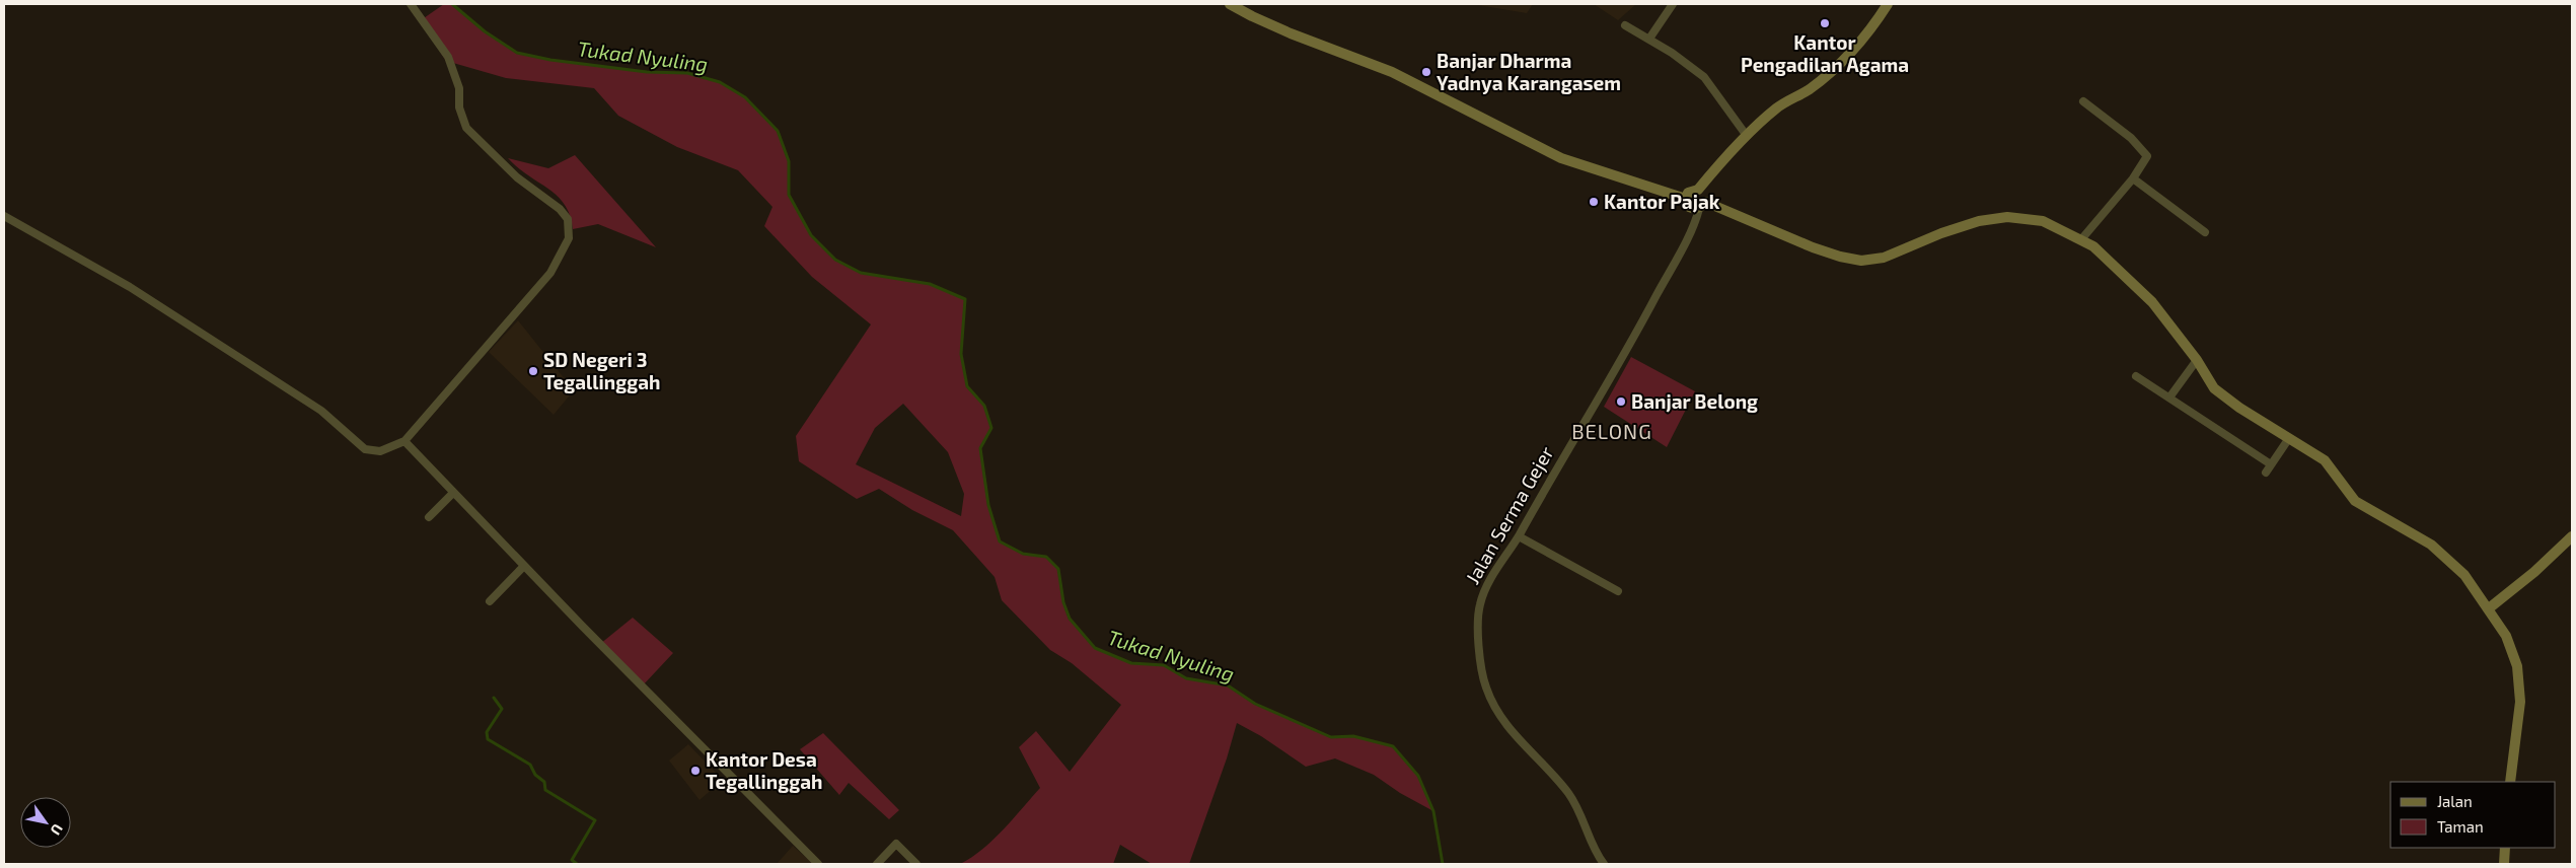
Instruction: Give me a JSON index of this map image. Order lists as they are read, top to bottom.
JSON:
{
  "streets": {
    "street": ["Jalan Serma Gejer"]
  },
  "districts": ["BELONG"],
  "water": ["Tukad Nyuling"],
  "places": [
    "Kantor Pengadilan Agama",
    "Banjar Dharma Yadnya Karangasem",
    "Kantor Pajak",
    "SD Negeri 3 Tegallinggah",
    "Banjar Belong",
    "Kantor Desa Tegallinggah"
  ],
  "legend": ["Jalan", "Taman"],
  "north": "bottom right"
}
